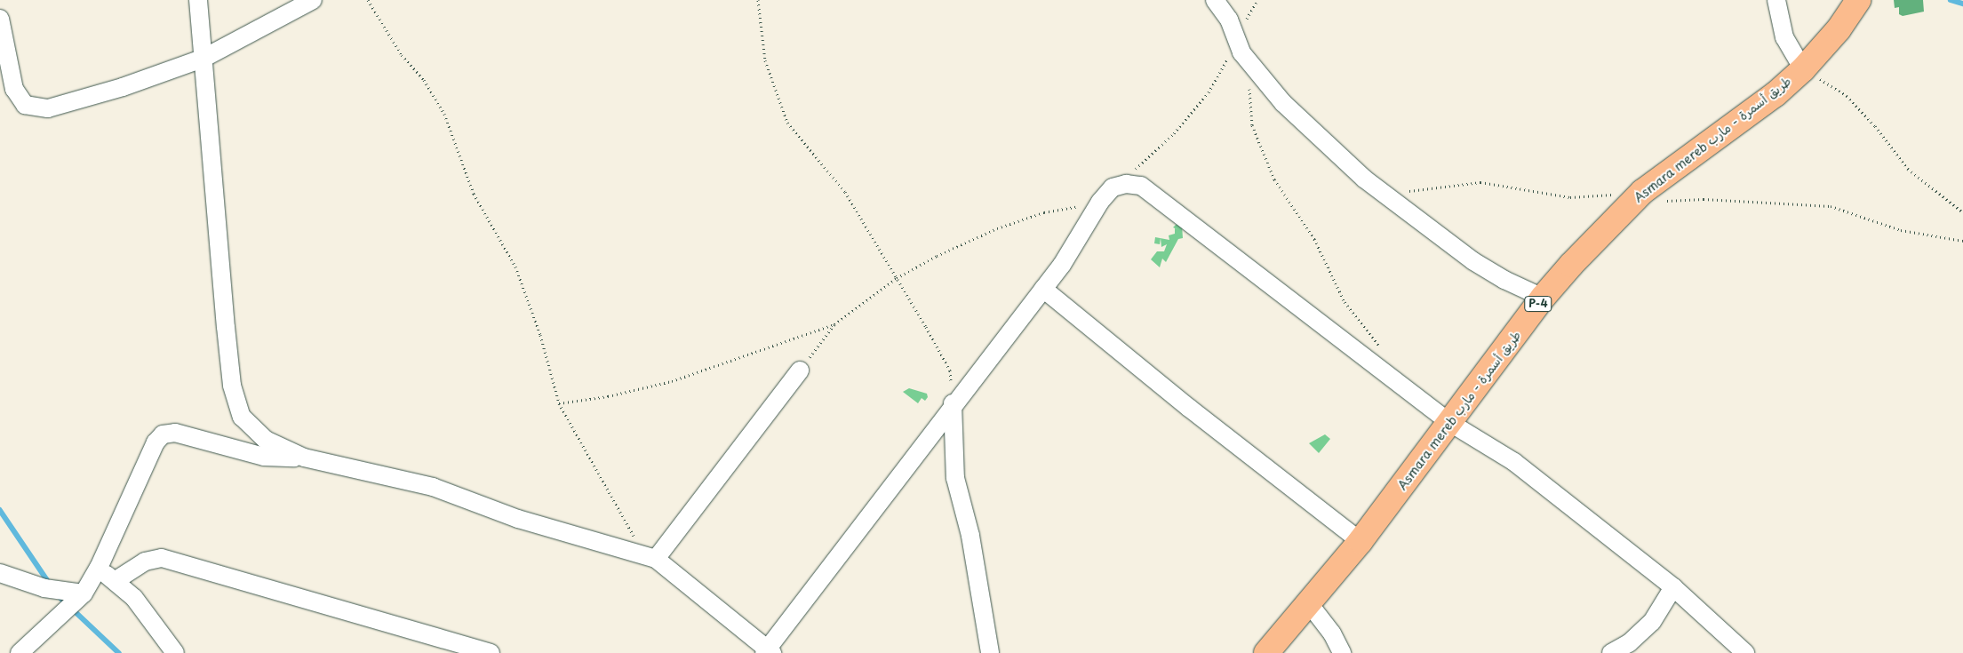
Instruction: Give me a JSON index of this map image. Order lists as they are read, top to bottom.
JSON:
{
  "streets": {
    "highway": ["Asmara mereb طريق أسمرة - مارب", "P-4"]
  }
}
